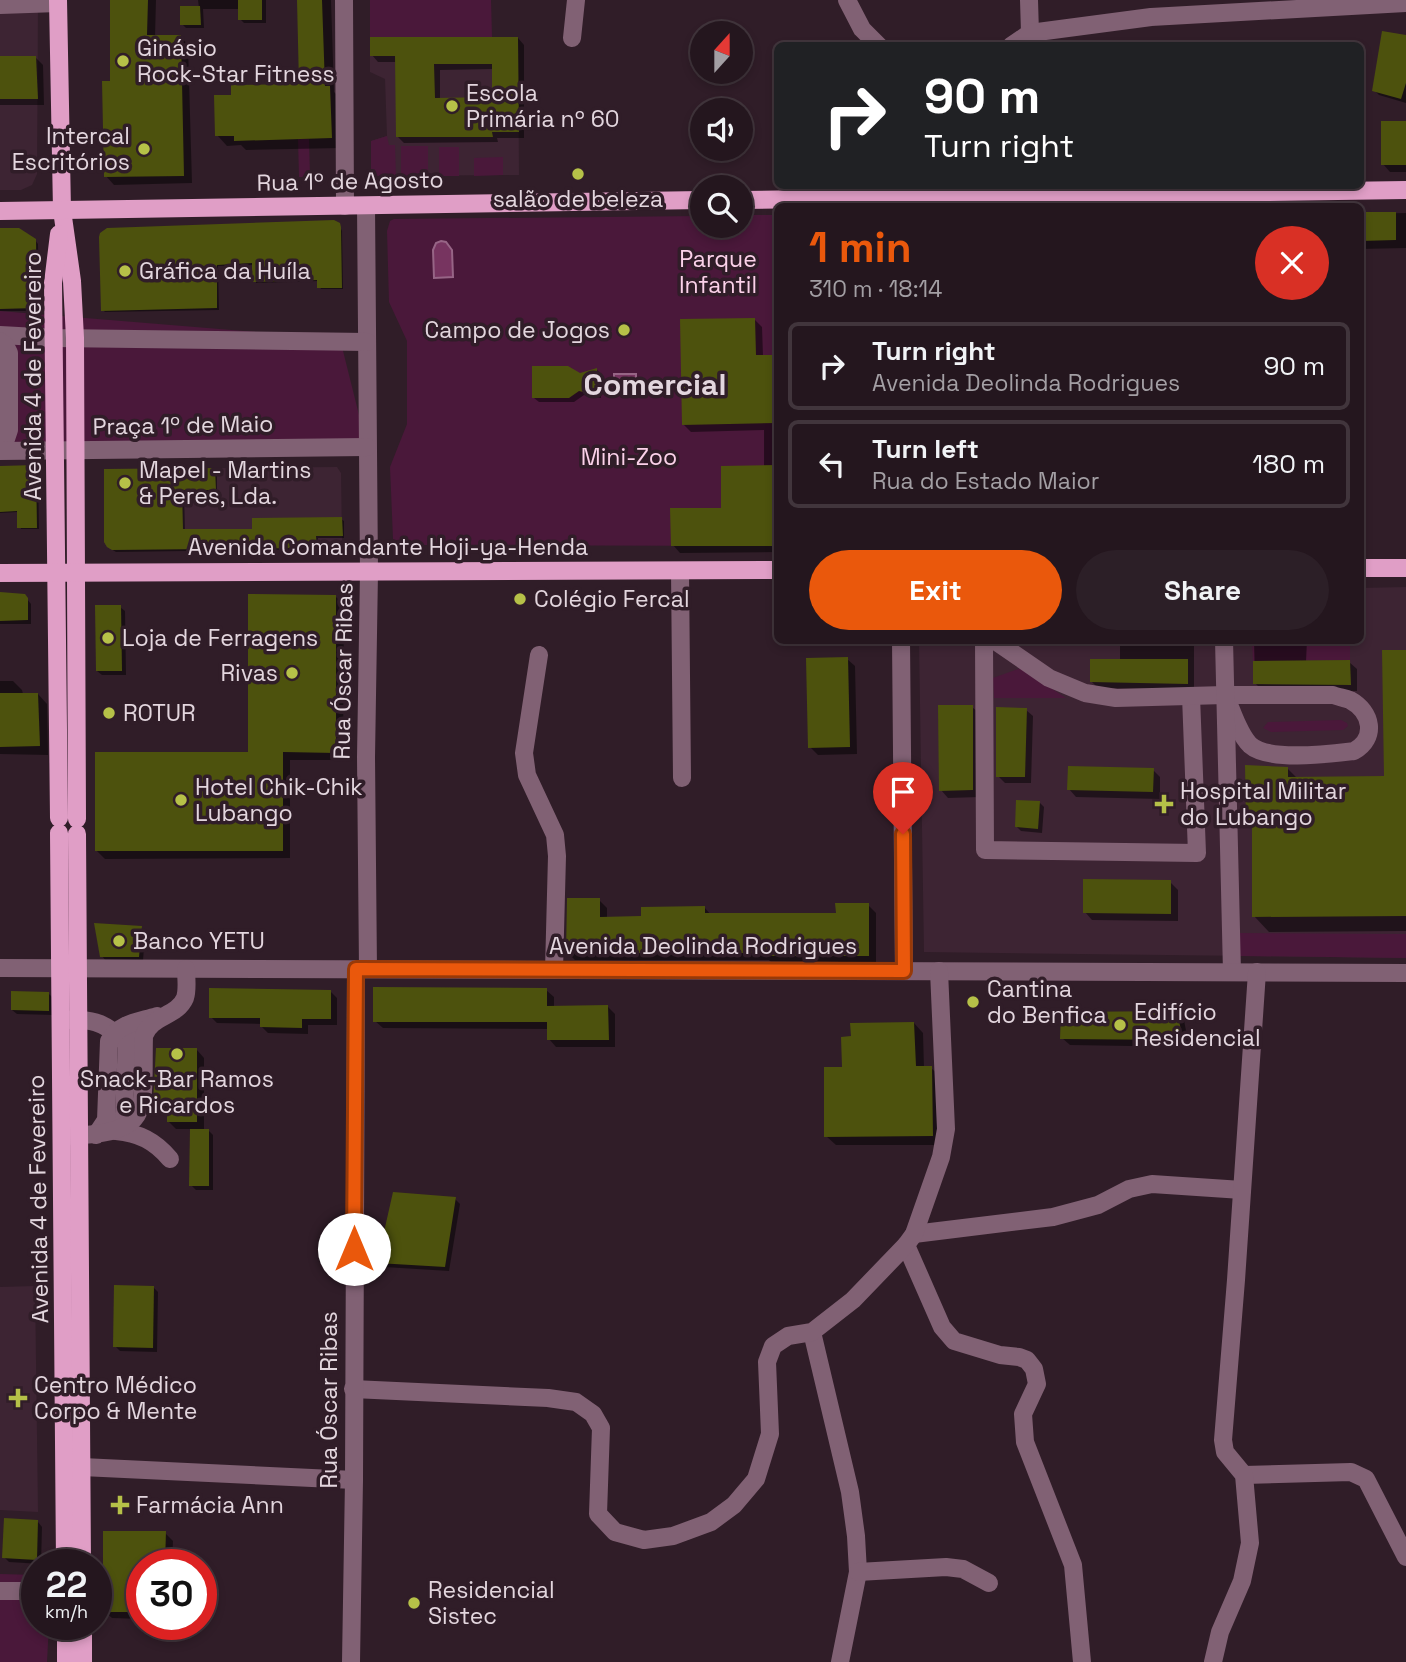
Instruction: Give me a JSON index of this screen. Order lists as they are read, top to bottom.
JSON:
{
  "streets": {
    "main road": ["Rua 1º de Agosto", "Avenida 4 de Fevereiro", "Avenida Comandante Hoji-ya-Henda"],
    "street": ["Praça 1º de Maio", "Rua Óscar Ribas", "Avenida Deolinda Rodrigues"]
  },
  "crossings": [
    ["Rua 1º de Agosto", "Avenida 4 de Fevereiro"],
    ["Rua 1º de Agosto", "Rua Óscar Ribas"],
    ["Avenida 4 de Fevereiro", "Praça 1º de Maio"],
    ["Avenida 4 de Fevereiro", "Avenida Comandante Hoji-ya-Henda"],
    ["Avenida 4 de Fevereiro", "Avenida Deolinda Rodrigues"],
    ["Praça 1º de Maio", "Rua Óscar Ribas"],
    ["Avenida Comandante Hoji-ya-Henda", "Rua Óscar Ribas"],
    ["Rua Óscar Ribas", "Avenida Deolinda Rodrigues"]
  ],
  "districts": ["Comercial"],
  "parks": ["Parque Infantil", "Mini-Zoo"],
  "places": {
    "other": [
      "Ginásio Rock-Star Fitness",
      "Escola Primária nº 60",
      "Intercal Escritórios",
      "salão de beleza",
      "Gráfica da Huíla",
      "Campo de Jogos",
      "Mapel - Martins & Peres, Lda.",
      "Colégio Fercal",
      "Loja de Ferragens",
      "Rivas",
      "ROTUR",
      "Hotel Chik-Chik Lubango",
      "Banco YETU",
      "Cantina do Benfica",
      "Edifício Residencial",
      "Snack-Bar Ramos e Ricardos",
      "Residencial Sistec"
    ],
    "health": ["Hospital Militar do Lubango", "Centro Médico Corpo & Mente", "Farmácia Ann"]
  },
  "north": "top",
  "page": {
    "turn": ["90 m", "Turn right"],
    "heading": ["1 min", "310 m · 18:14"],
    "list": [
      {
        "name": "Turn right",
        "note": "Avenida Deolinda Rodrigues",
        "value": "90 m"
      },
      {
        "name": "Turn left",
        "note": "Rua do Estado Maior",
        "value": "180 m"
      }
    ],
    "buttons": ["Exit", "Share"],
    "speed": "22 km/h",
    "limit": "30"
  }
}
